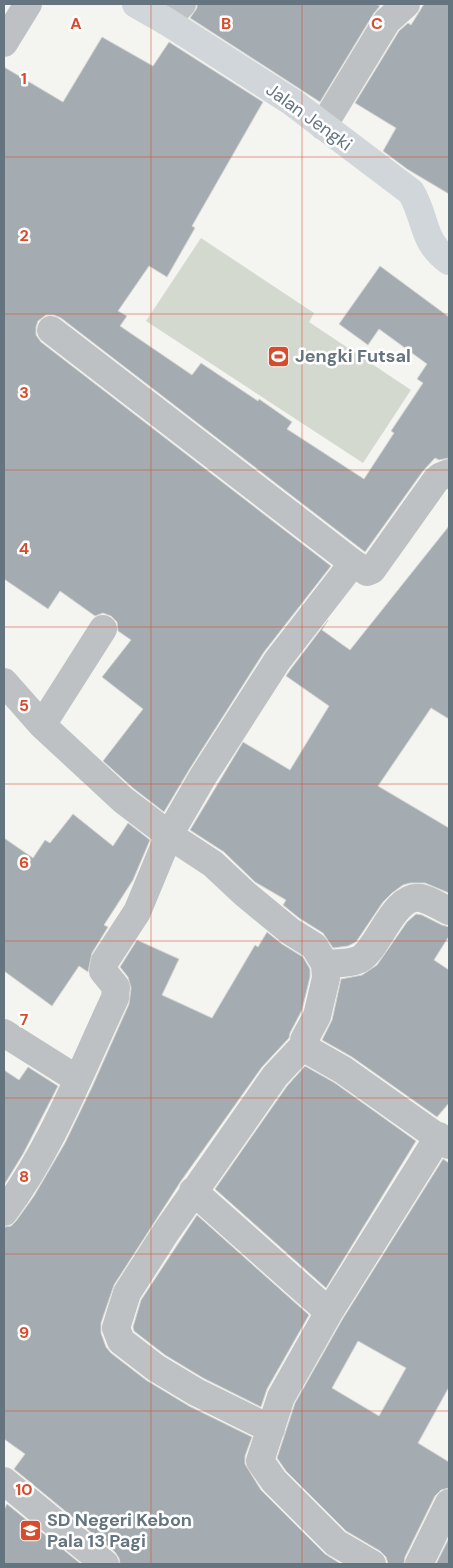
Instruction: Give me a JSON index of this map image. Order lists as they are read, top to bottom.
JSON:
{
  "streets": {
    "street": ["Jalan Jengki"]
  },
  "places": {
    "sports": ["Jengki Futsal"],
    "school or university": ["SD Negeri Kebon Pala 13 Pagi"]
  },
  "grid": {
    "columns": ["A", "B", "C"],
    "rows": [
      "1",
      "2",
      "3",
      "4",
      "5",
      "6",
      "7",
      "8",
      "9",
      "10"
    ]
  }
}
